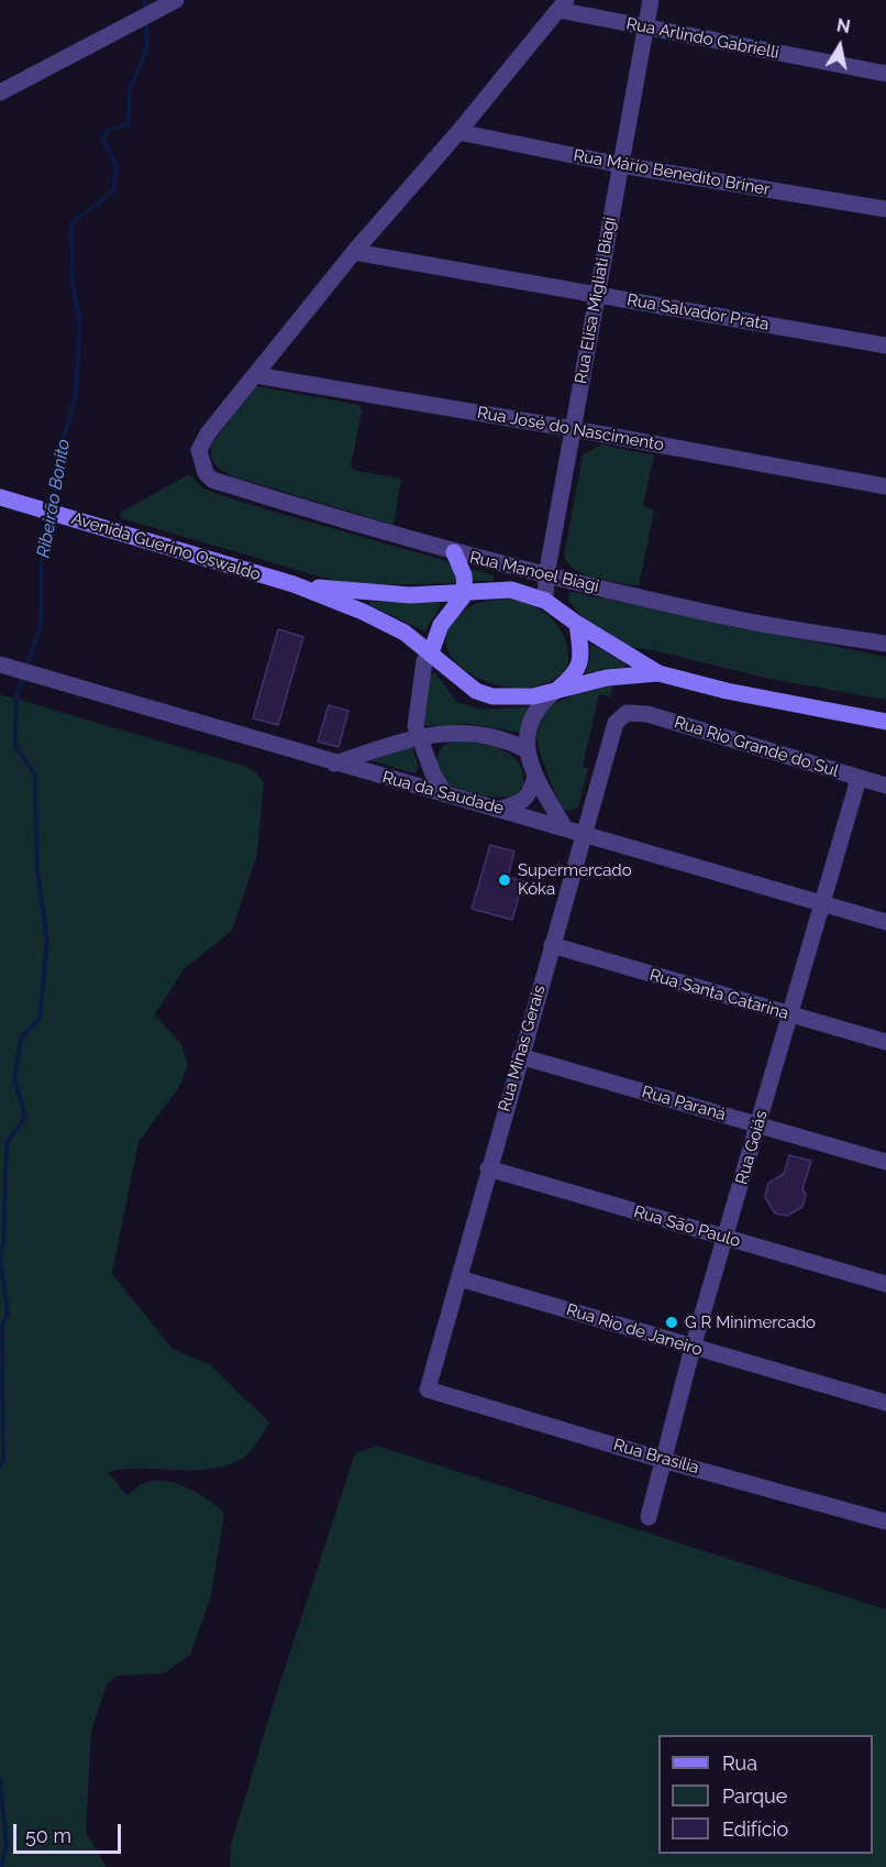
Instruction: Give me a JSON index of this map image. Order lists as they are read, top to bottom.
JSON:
{
  "streets": {
    "main road": ["Avenida Guerino Oswaldo"],
    "street": [
      "Rua Arlindo Gabrielli",
      "Rua Mário Benedito Briner",
      "Rua Elisa Migliati Biagi",
      "Rua Salvador Prata",
      "Rua José do Nascimento",
      "Rua Manoel Biagi",
      "Rua Rio Grande do Sul",
      "Rua da Saudade",
      "Rua Santa Catarina",
      "Rua Minas Gerais",
      "Rua Paraná",
      "Rua Goiás",
      "Rua São Paulo",
      "Rua Rio de Janeiro",
      "Rua Brasília"
    ]
  },
  "crossings": [
    ["Rua Arlindo Gabrielli", "Rua Elisa Migliati Biagi"],
    ["Rua Mário Benedito Briner", "Rua Elisa Migliati Biagi"],
    ["Rua Elisa Migliati Biagi", "Rua Salvador Prata"],
    ["Rua Elisa Migliati Biagi", "Rua José do Nascimento"],
    ["Rua Elisa Migliati Biagi", "Avenida Guerino Oswaldo"],
    ["Rua Elisa Migliati Biagi", "Rua Manoel Biagi"],
    ["Rua José do Nascimento", "Rua Manoel Biagi"],
    ["Rua Rio Grande do Sul", "Rua Minas Gerais"],
    ["Rua Rio Grande do Sul", "Rua Goiás"],
    ["Rua da Saudade", "Rua Minas Gerais"],
    ["Rua da Saudade", "Rua Goiás"],
    ["Rua Santa Catarina", "Rua Minas Gerais"],
    ["Rua Santa Catarina", "Rua Goiás"],
    ["Rua Minas Gerais", "Rua Paraná"],
    ["Rua Minas Gerais", "Rua São Paulo"],
    ["Rua Minas Gerais", "Rua Rio de Janeiro"],
    ["Rua Minas Gerais", "Rua Brasília"],
    ["Rua Paraná", "Rua Goiás"],
    ["Rua Goiás", "Rua São Paulo"],
    ["Rua Goiás", "Rua Rio de Janeiro"],
    ["Rua Goiás", "Rua Brasília"]
  ],
  "water": ["Ribeirão Bonito"],
  "places": ["Supermercado Kóka", "G R Minimercado"],
  "legend": ["Rua", "Parque", "Edifício"],
  "scale_bar": "50 m",
  "north": "top"
}
